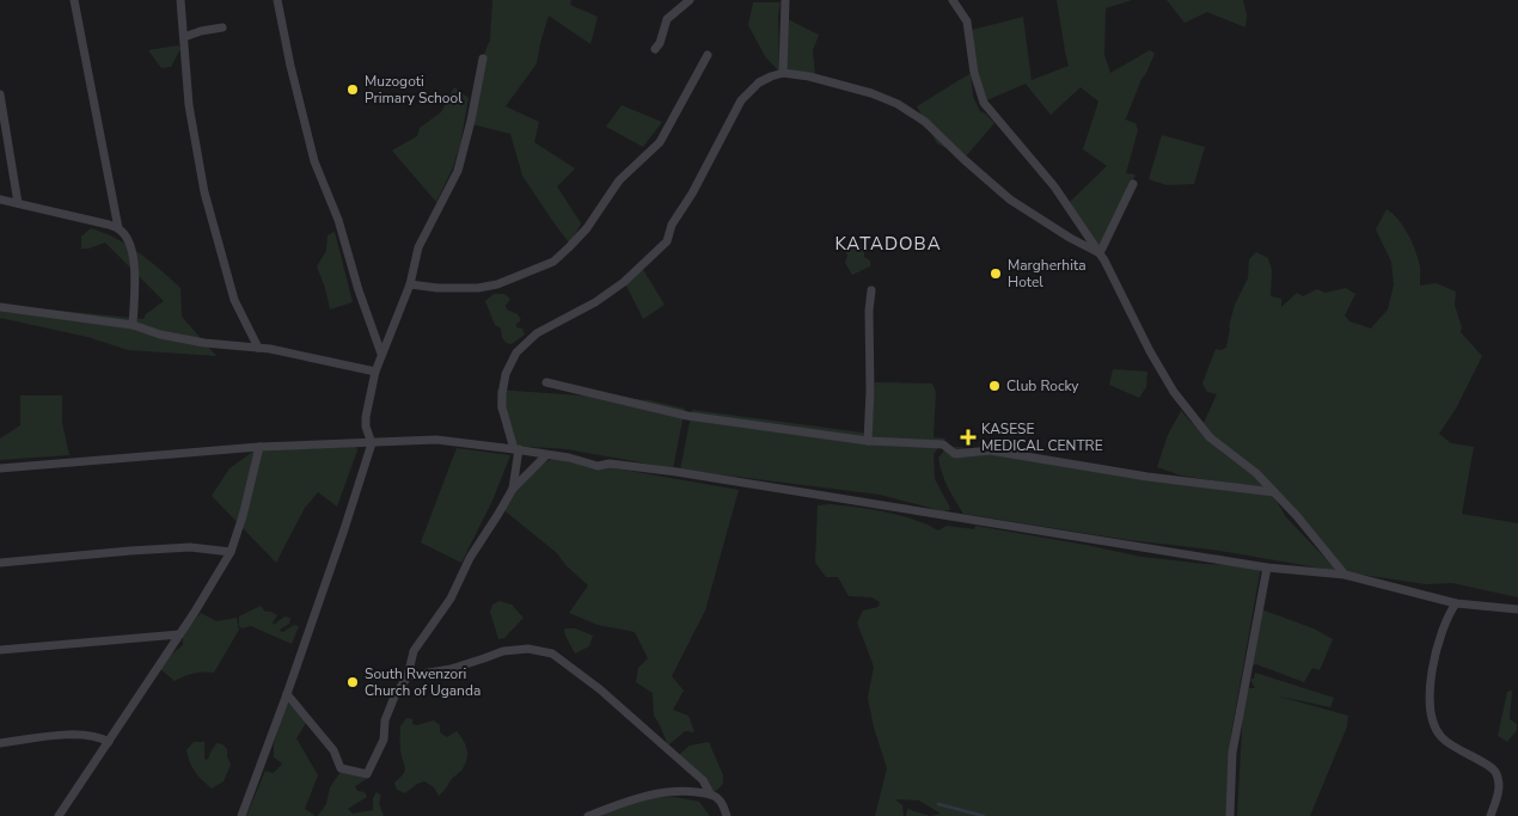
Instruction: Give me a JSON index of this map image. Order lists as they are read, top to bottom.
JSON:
{
  "districts": ["KATADOBA"],
  "places": {
    "other": [
      "Muzogoti Primary School",
      "Margherhita Hotel",
      "Club Rocky",
      "South Rwenzori Church of Uganda"
    ],
    "health": ["KASESE MEDICAL CENTRE"]
  }
}
